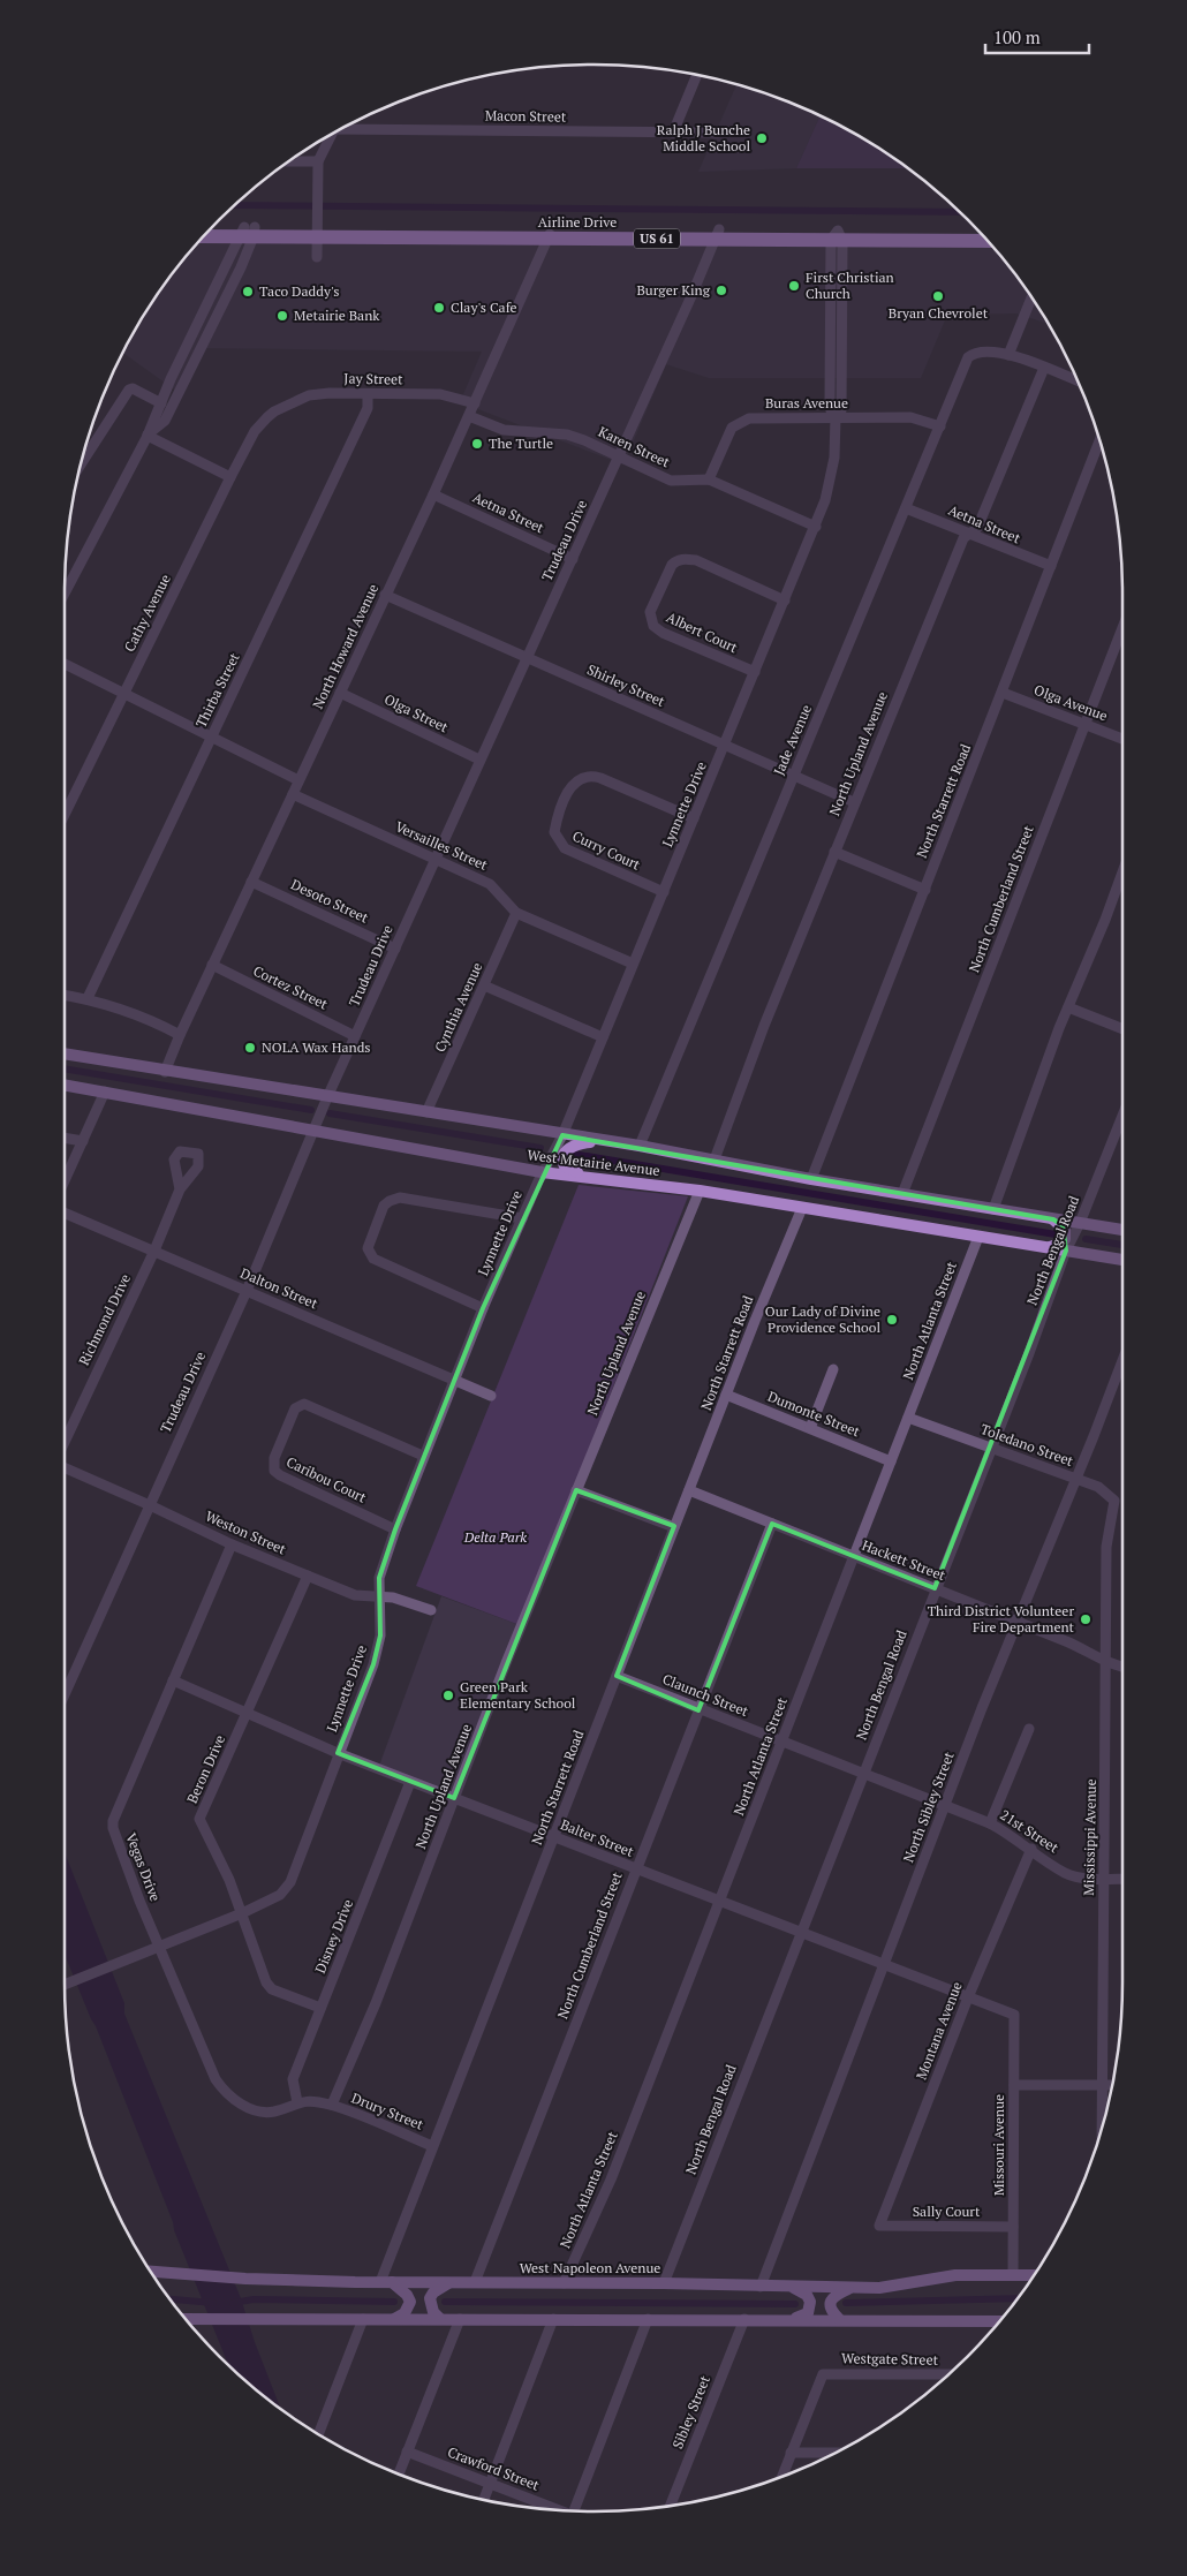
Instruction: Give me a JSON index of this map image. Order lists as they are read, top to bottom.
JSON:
{
  "streets": {
    "highway": ["Airline Drive", "US 61"],
    "main road": ["West Metairie Avenue", "West Napoleon Avenue"],
    "street": [
      "Macon Street",
      "Jay Street",
      "Buras Avenue",
      "Karen Street",
      "Aetna Street",
      "Trudeau Drive",
      "Cathy Avenue",
      "Albert Court",
      "North Howard Avenue",
      "Shirley Street",
      "Thirba Street",
      "Olga Avenue",
      "Olga Street",
      "Jade Avenue",
      "North Upland Avenue",
      "North Starrett Road",
      "Lynnette Drive",
      "Versailles Street",
      "Curry Court",
      "North Cumberland Street",
      "Desoto Street",
      "Cortez Street",
      "Cynthia Avenue",
      "North Bengal Road",
      "Dalton Street",
      "Richmond Drive",
      "North Atlanta Street",
      "Dumonte Street",
      "Toledano Street",
      "Caribou Court",
      "Weston Street",
      "Hackett Street",
      "Claunch Street",
      "Beron Drive",
      "North Sibley Street",
      "21st Street",
      "Mississippi Avenue",
      "Balter Street",
      "Vegas Drive",
      "Disney Drive",
      "Montana Avenue",
      "Drury Street",
      "Missouri Avenue",
      "Sally Court",
      "Westgate Street",
      "Sibley Street",
      "Crawford Street"
    ]
  },
  "crossings": [
    ["Airline Drive", "Trudeau Drive"],
    ["Airline Drive", "North Howard Avenue"],
    ["Airline Drive", "Lynnette Drive"],
    ["Jay Street", "Cathy Avenue"],
    ["Jay Street", "North Howard Avenue"],
    ["Jay Street", "Thirba Street"],
    ["Buras Avenue", "Karen Street"],
    ["Buras Avenue", "Jade Avenue"],
    ["Buras Avenue", "Lynnette Drive"],
    ["Karen Street", "Trudeau Drive"],
    ["Karen Street", "North Howard Avenue"],
    ["Karen Street", "Lynnette Drive"],
    ["Aetna Street", "Trudeau Drive"],
    ["Aetna Street", "North Howard Avenue"],
    ["Aetna Street", "Jade Avenue"],
    ["Aetna Street", "North Upland Avenue"],
    ["Aetna Street", "North Starrett Road"],
    ["Trudeau Drive", "Shirley Street"],
    ["Trudeau Drive", "Olga Street"],
    ["Trudeau Drive", "Versailles Street"],
    ["Trudeau Drive", "Desoto Street"],
    ["Trudeau Drive", "Cortez Street"],
    ["Trudeau Drive", "West Metairie Avenue"],
    ["Trudeau Drive", "Dalton Street"],
    ["Trudeau Drive", "Weston Street"],
    ["Albert Court", "Lynnette Drive"],
    ["North Howard Avenue", "Shirley Street"],
    ["North Howard Avenue", "Olga Street"],
    ["North Howard Avenue", "Versailles Street"],
    ["North Howard Avenue", "Desoto Street"],
    ["North Howard Avenue", "Cortez Street"],
    ["North Howard Avenue", "West Metairie Avenue"],
    ["Shirley Street", "Jade Avenue"],
    ["Shirley Street", "North Upland Avenue"],
    ["Shirley Street", "Lynnette Drive"],
    ["Olga Avenue", "North Starrett Road"],
    ["Olga Avenue", "North Cumberland Street"],
    ["Jade Avenue", "West Metairie Avenue"],
    ["North Upland Avenue", "West Metairie Avenue"],
    ["North Upland Avenue", "Balter Street"],
    ["North Upland Avenue", "Vegas Drive"],
    ["North Upland Avenue", "Drury Street"],
    ["North Starrett Road", "West Metairie Avenue"],
    ["North Starrett Road", "Dumonte Street"],
    ["North Starrett Road", "Hackett Street"],
    ["North Starrett Road", "Claunch Street"],
    ["North Starrett Road", "Balter Street"],
    ["North Starrett Road", "Drury Street"],
    ["North Starrett Road", "West Napoleon Avenue"],
    ["Lynnette Drive", "Versailles Street"],
    ["Lynnette Drive", "Curry Court"],
    ["Lynnette Drive", "West Metairie Avenue"],
    ["Lynnette Drive", "Dalton Street"],
    ["Lynnette Drive", "Caribou Court"],
    ["Lynnette Drive", "Weston Street"],
    ["Lynnette Drive", "Beron Drive"],
    ["Lynnette Drive", "Balter Street"],
    ["Lynnette Drive", "Vegas Drive"],
    ["Versailles Street", "Cynthia Avenue"],
    ["North Cumberland Street", "West Metairie Avenue"],
    ["North Cumberland Street", "Hackett Street"],
    ["North Cumberland Street", "Claunch Street"],
    ["North Cumberland Street", "Balter Street"],
    ["North Cumberland Street", "West Napoleon Avenue"],
    ["Cynthia Avenue", "West Metairie Avenue"],
    ["West Metairie Avenue", "North Bengal Road"],
    ["West Metairie Avenue", "North Atlanta Street"],
    ["North Bengal Road", "Toledano Street"],
    ["North Bengal Road", "Hackett Street"],
    ["North Bengal Road", "Claunch Street"],
    ["North Bengal Road", "Balter Street"],
    ["North Bengal Road", "West Napoleon Avenue"],
    ["Dalton Street", "Richmond Drive"],
    ["North Atlanta Street", "Dumonte Street"],
    ["North Atlanta Street", "Toledano Street"],
    ["North Atlanta Street", "Hackett Street"],
    ["North Atlanta Street", "Claunch Street"],
    ["North Atlanta Street", "Balter Street"],
    ["North Atlanta Street", "West Napoleon Avenue"],
    ["Toledano Street", "North Sibley Street"],
    ["Toledano Street", "Mississippi Avenue"],
    ["Weston Street", "Beron Drive"],
    ["Weston Street", "Vegas Drive"],
    ["Hackett Street", "North Sibley Street"],
    ["Hackett Street", "Mississippi Avenue"],
    ["Claunch Street", "North Sibley Street"],
    ["Claunch Street", "21st Street"],
    ["Beron Drive", "Balter Street"],
    ["Beron Drive", "Disney Drive"],
    ["North Sibley Street", "21st Street"],
    ["North Sibley Street", "Balter Street"],
    ["North Sibley Street", "West Napoleon Avenue"],
    ["21st Street", "Mississippi Avenue"],
    ["21st Street", "Montana Avenue"],
    ["Balter Street", "Vegas Drive"],
    ["Balter Street", "Disney Drive"],
    ["Balter Street", "Montana Avenue"],
    ["Balter Street", "Missouri Avenue"],
    ["Vegas Drive", "Disney Drive"],
    ["Vegas Drive", "Drury Street"],
    ["Montana Avenue", "Sally Court"],
    ["Missouri Avenue", "Sally Court"],
    ["Missouri Avenue", "West Napoleon Avenue"]
  ],
  "parks": ["Delta Park"],
  "places": [
    "Ralph J Bunche Middle School",
    "First Christian Church",
    "Burger King",
    "Taco Daddy's",
    "Bryan Chevrolet",
    "Clay's Cafe",
    "Metairie Bank",
    "The Turtle",
    "NOLA Wax Hands",
    "Our Lady of Divine Providence School",
    "Third District Volunteer Fire Department",
    "Green Park Elementary School"
  ],
  "scale_bar": "100 m"
}
